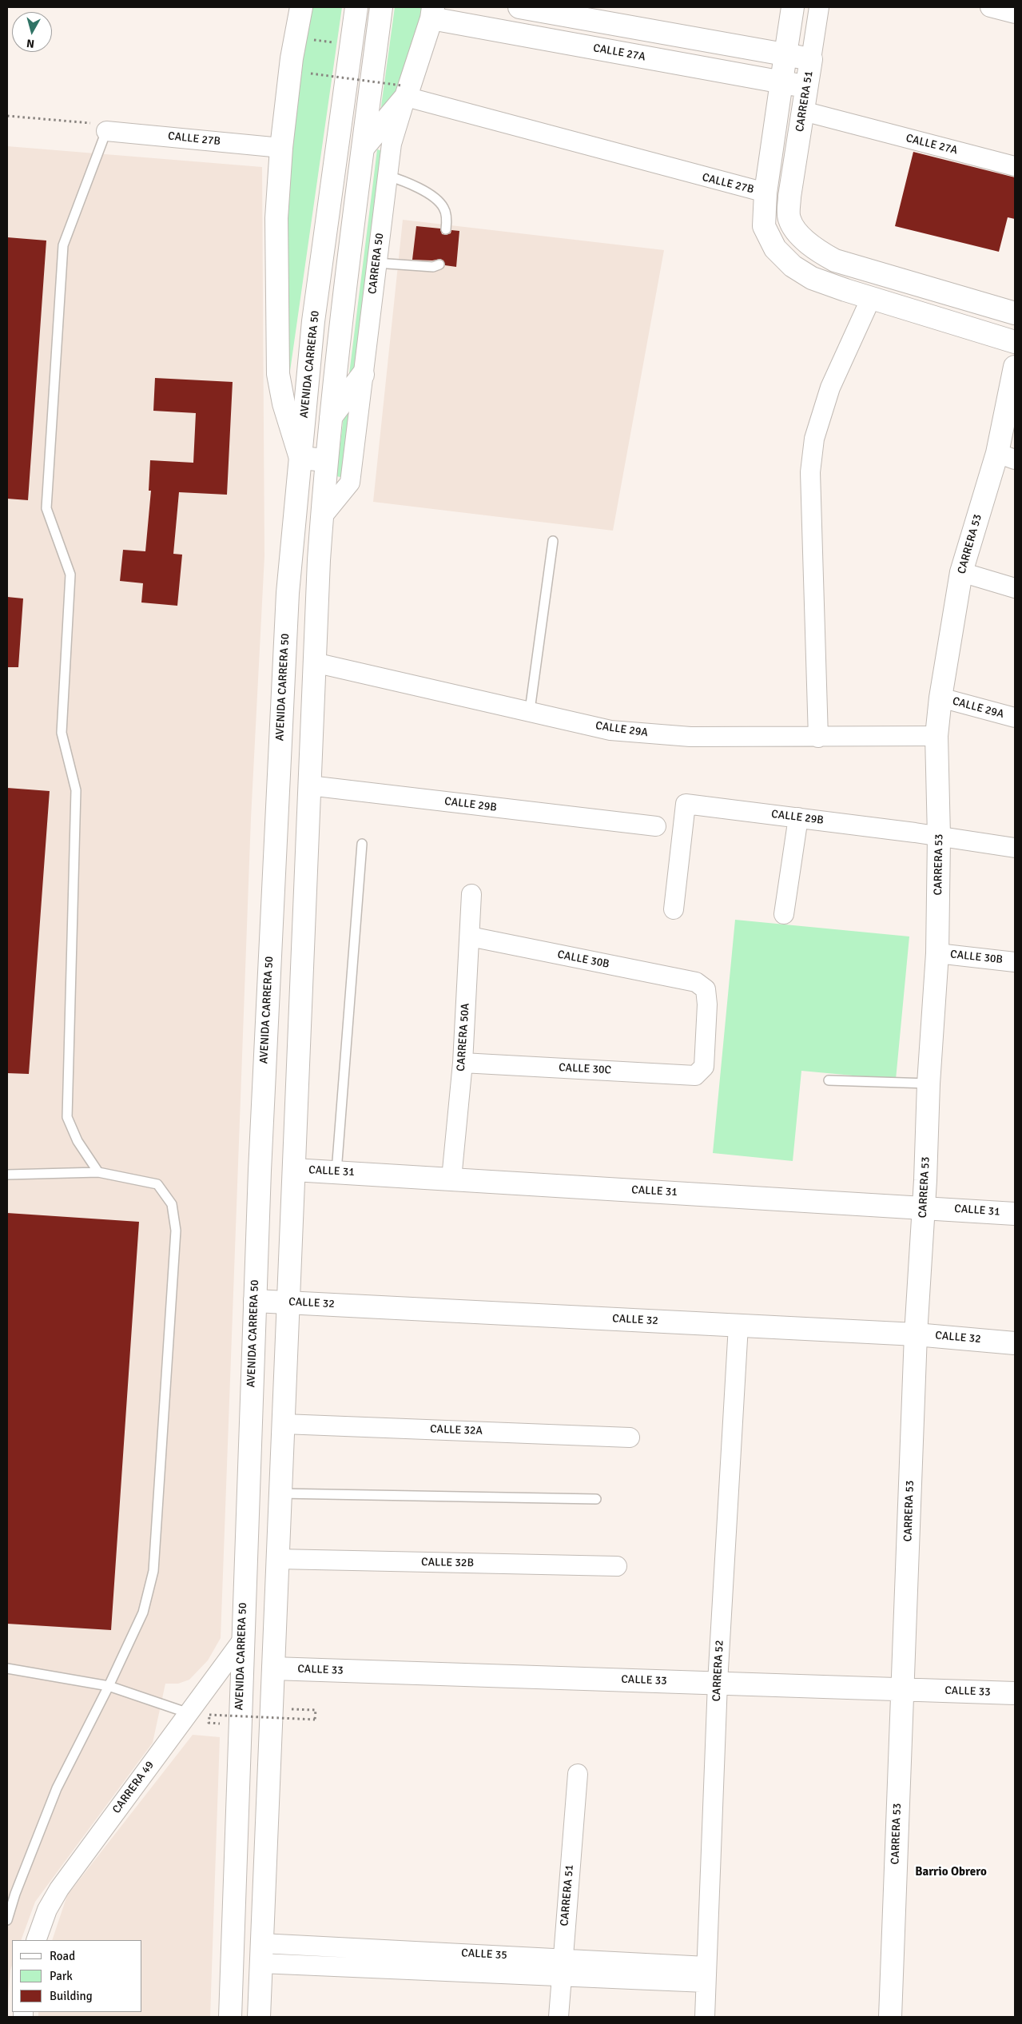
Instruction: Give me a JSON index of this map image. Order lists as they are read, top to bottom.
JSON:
{
  "streets": {
    "main road": [
      "CALLE 27A",
      "CARRERA 51",
      "CALLE 27B",
      "CARRERA 50",
      "AVENIDA CARRERA 50",
      "CARRERA 53",
      "CALLE 31",
      "CALLE 32",
      "CALLE 33"
    ],
    "street": [
      "CALLE 29A",
      "CALLE 29B",
      "CALLE 30B",
      "CARRERA 50A",
      "CALLE 30C",
      "CALLE 32A",
      "CALLE 32B",
      "CARRERA 52",
      "CARRERA 49",
      "CALLE 35"
    ]
  },
  "crossings": [
    ["CALLE 27A", "CARRERA 51"],
    ["CALLE 27A", "CARRERA 50"],
    ["CARRERA 51", "CALLE 35"],
    ["CALLE 27B", "CARRERA 50"],
    ["AVENIDA CARRERA 50", "CALLE 32"],
    ["AVENIDA CARRERA 50", "CARRERA 49"],
    ["CARRERA 53", "CALLE 29A"],
    ["CARRERA 53", "CALLE 29B"],
    ["CARRERA 53", "CALLE 30B"],
    ["CARRERA 53", "CALLE 31"],
    ["CARRERA 53", "CALLE 32"],
    ["CARRERA 53", "CALLE 33"],
    ["CALLE 30B", "CARRERA 50A"],
    ["CALLE 30B", "CALLE 30C"],
    ["CARRERA 50A", "CALLE 30C"],
    ["CARRERA 50A", "CALLE 31"],
    ["CALLE 32", "CARRERA 52"],
    ["CALLE 33", "CARRERA 52"],
    ["CARRERA 52", "CALLE 35"]
  ],
  "districts": ["Barrio Obrero"],
  "legend": ["Road", "Park", "Building"],
  "north": "bottom"
}
